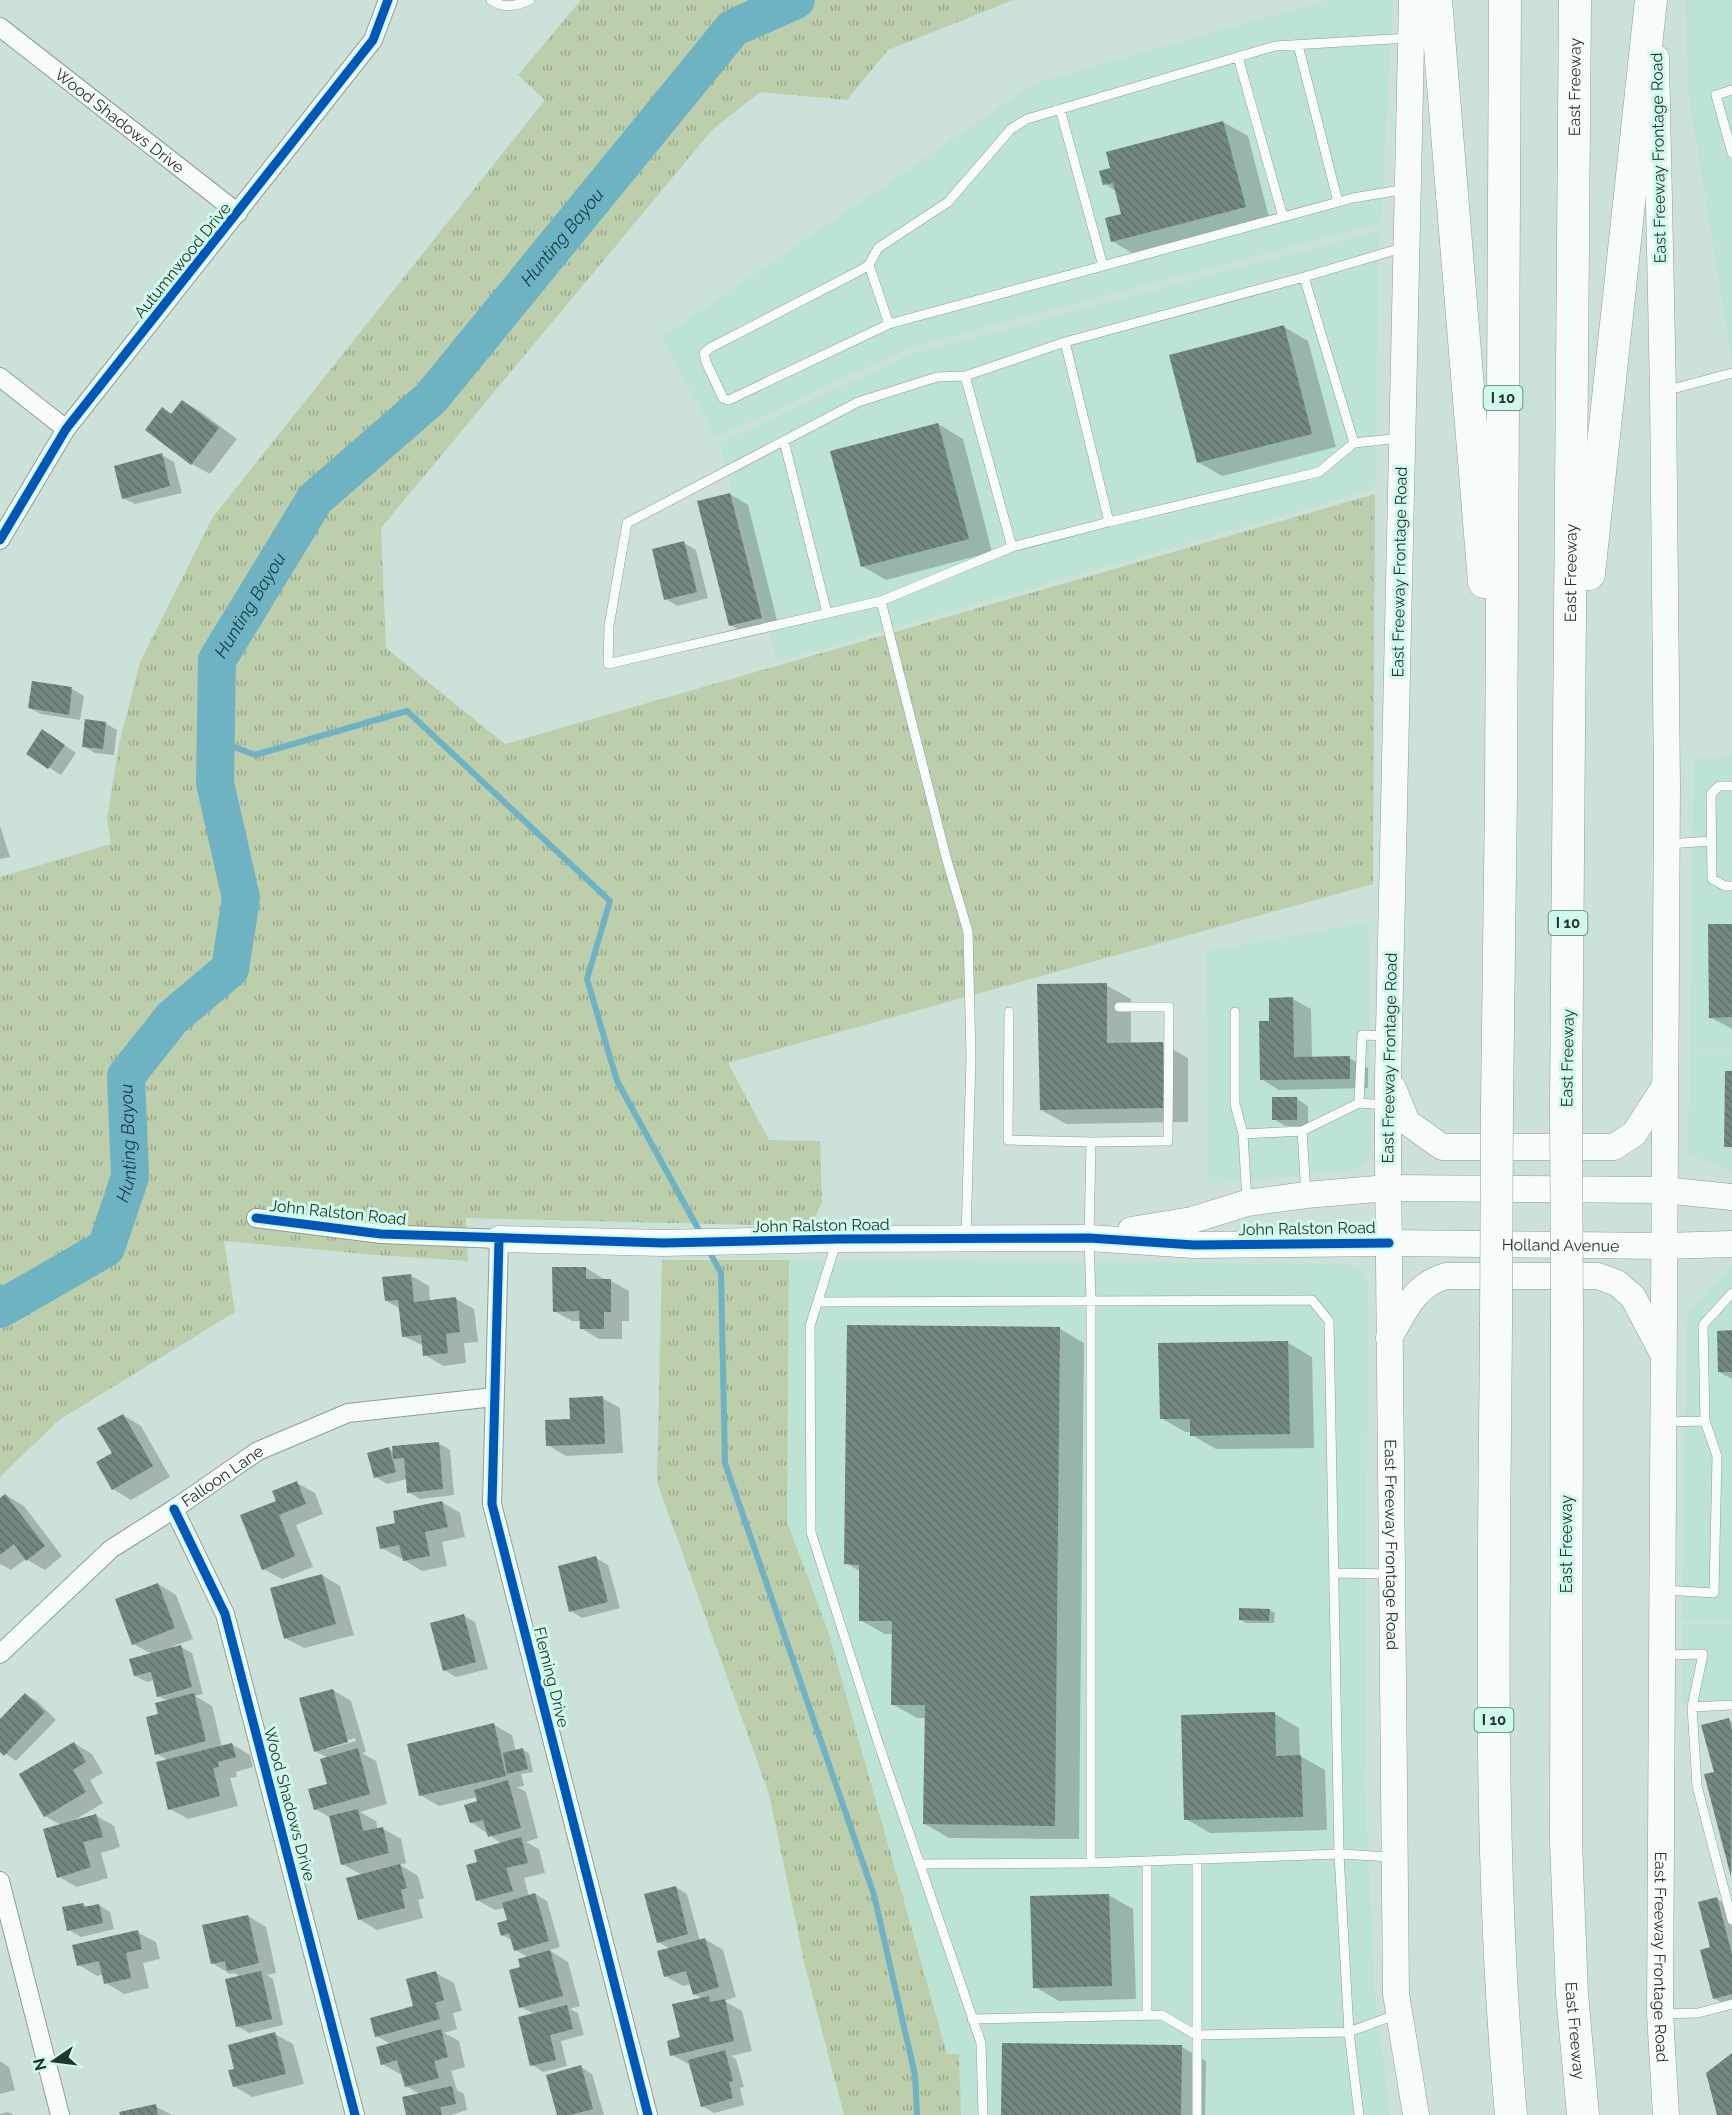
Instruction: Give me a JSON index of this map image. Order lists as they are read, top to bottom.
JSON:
{
  "streets": {
    "highway": ["East Freeway", "I 10"],
    "main road": ["East Freeway Frontage Road", "John Ralston Road", "Holland Avenue"],
    "street": [
      "Wood Shadows Drive",
      "Autumnwood Drive",
      "Falloon Lane",
      "Fleming Drive"
    ]
  },
  "crossings": [
    ["Wood Shadows Drive", "Autumnwood Drive"],
    ["Wood Shadows Drive", "Falloon Lane"],
    ["East Freeway Frontage Road", "John Ralston Road"],
    ["East Freeway Frontage Road", "Holland Avenue"],
    ["John Ralston Road", "Holland Avenue"],
    ["John Ralston Road", "Fleming Drive"],
    ["Falloon Lane", "Fleming Drive"]
  ],
  "water": ["Hunting Bayou"],
  "north": "left"
}
